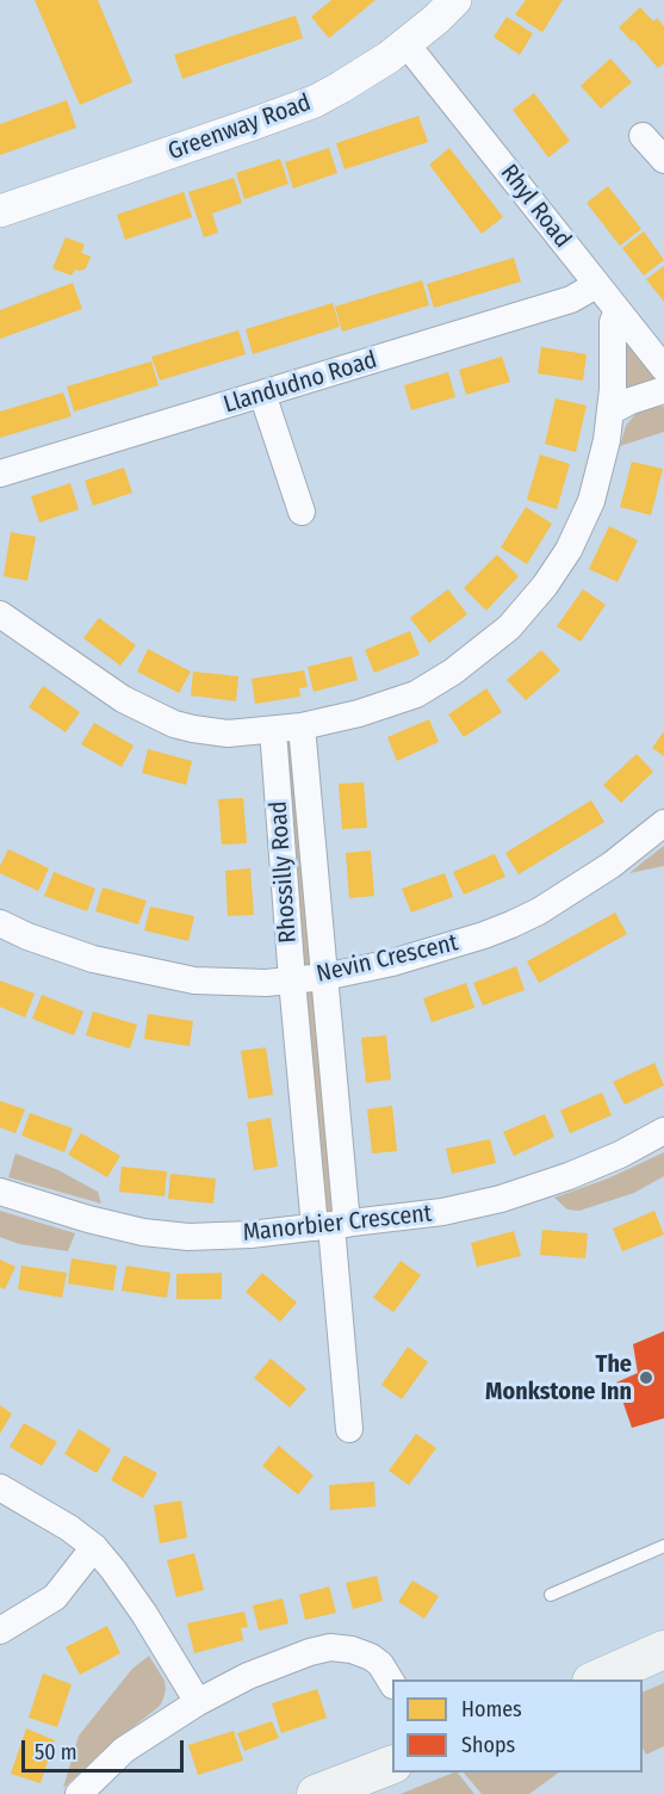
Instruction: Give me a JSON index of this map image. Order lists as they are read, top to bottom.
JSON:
{
  "streets": {
    "street": [
      "Greenway Road",
      "Rhyl Road",
      "Llandudno Road",
      "Rhossilly Road",
      "Nevin Crescent",
      "Manorbier Crescent"
    ]
  },
  "crossings": [
    ["Greenway Road", "Rhyl Road"],
    ["Rhyl Road", "Llandudno Road"],
    ["Rhossilly Road", "Nevin Crescent"],
    ["Rhossilly Road", "Manorbier Crescent"]
  ],
  "places": ["The Monkstone Inn"],
  "legend": ["Homes", "Shops"],
  "scale_bar": "50 m"
}
